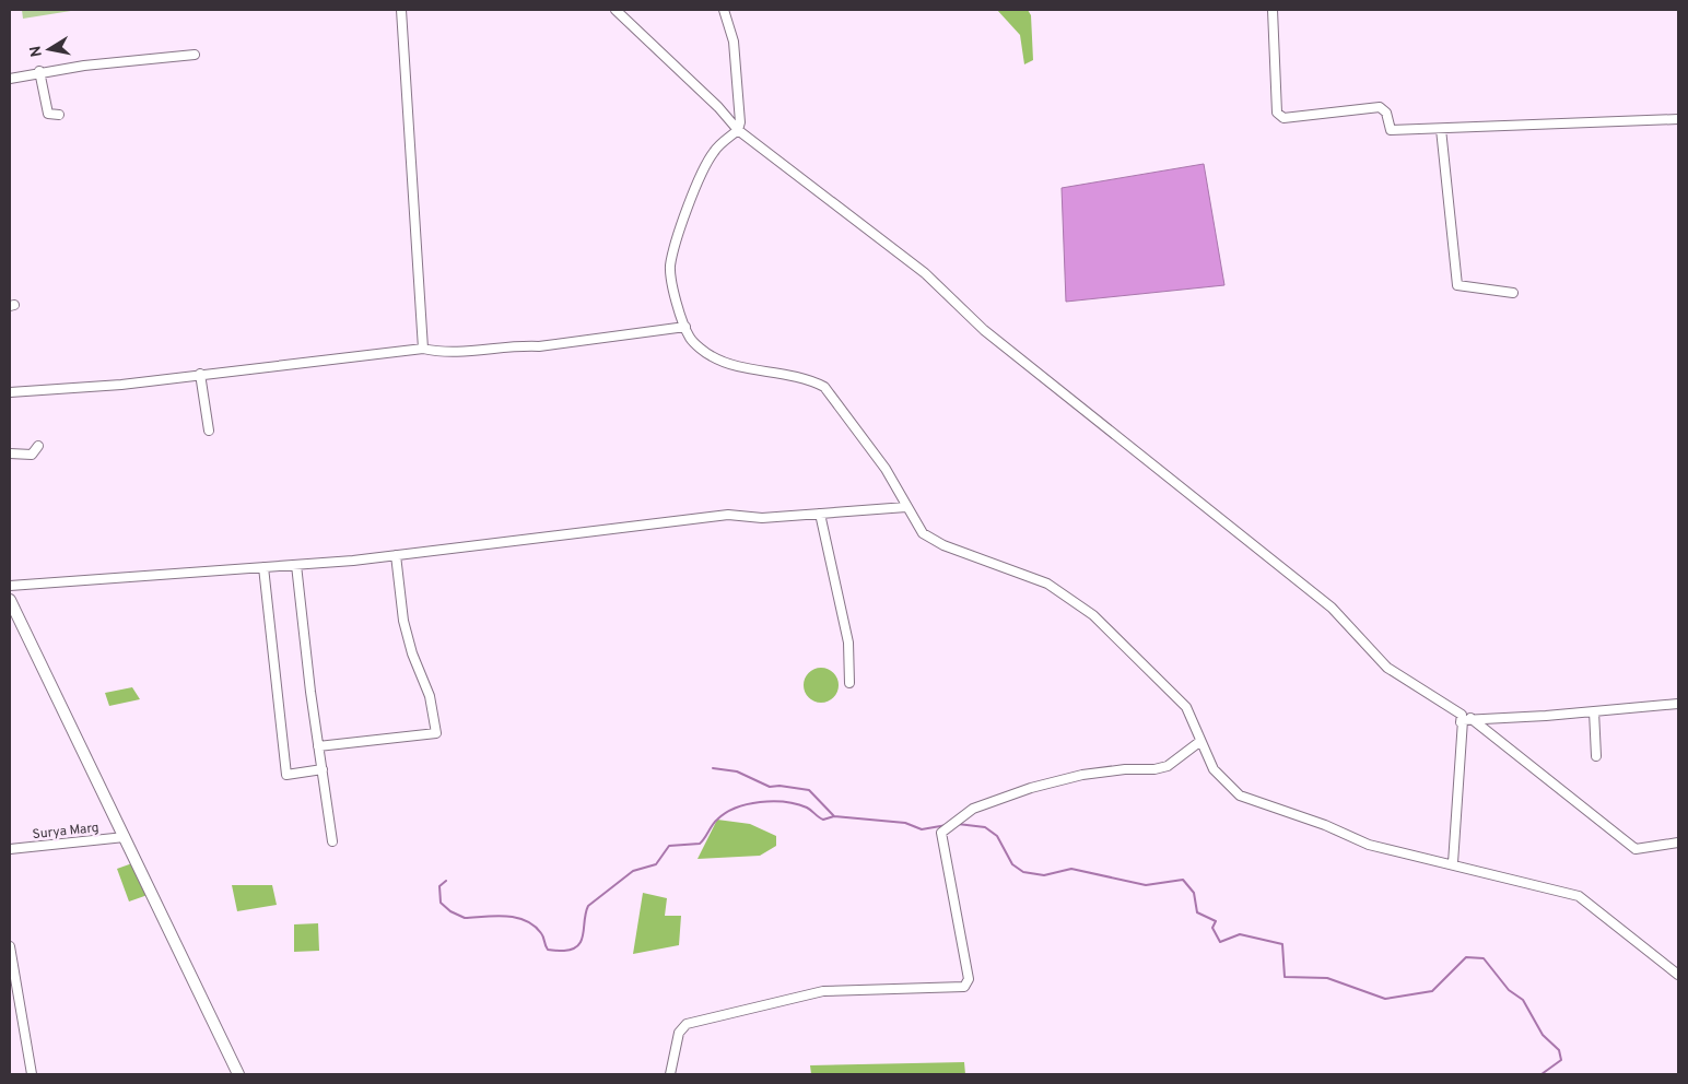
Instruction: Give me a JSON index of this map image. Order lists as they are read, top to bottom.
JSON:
{
  "streets": {
    "street": ["Surya Marg"]
  },
  "north": "left"
}
